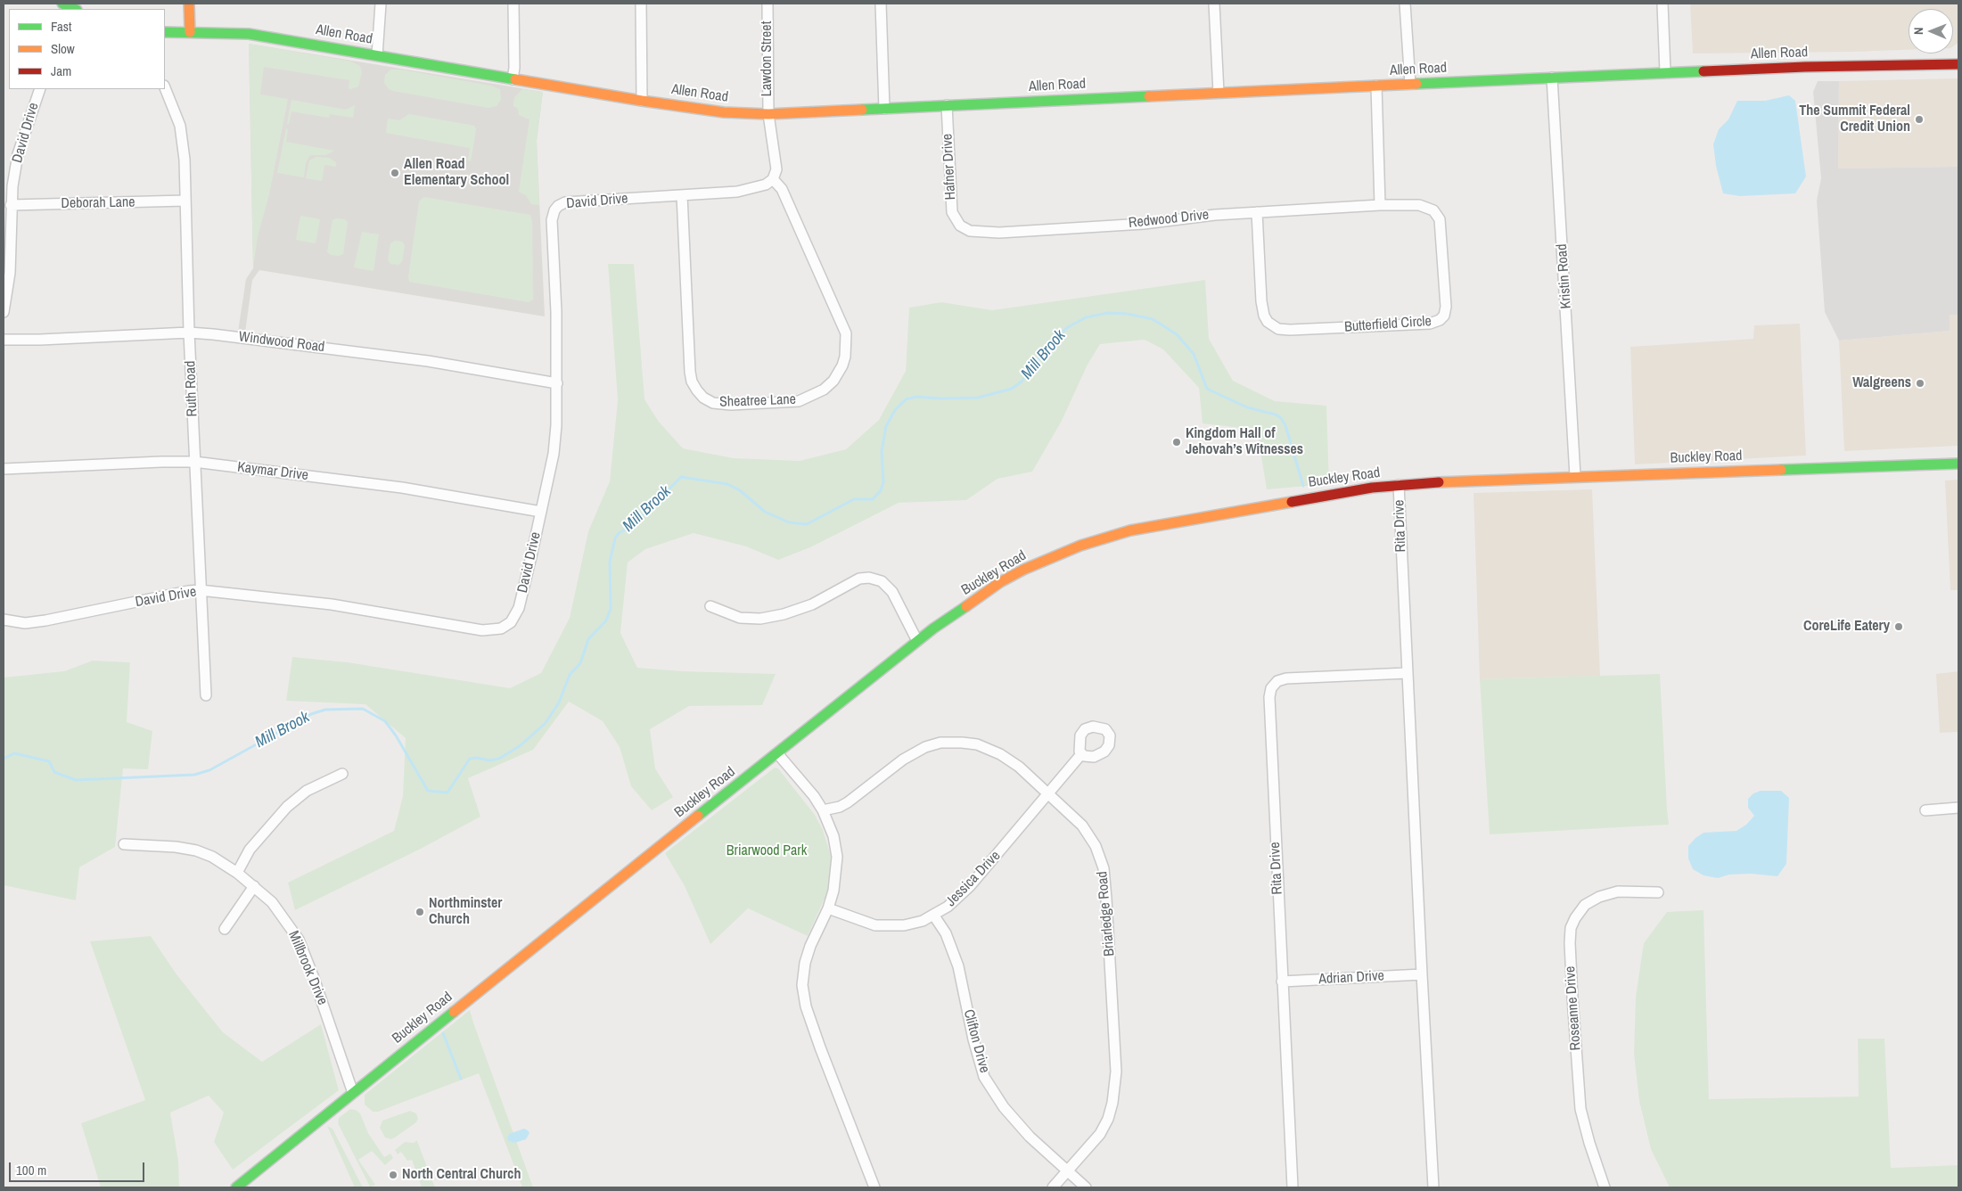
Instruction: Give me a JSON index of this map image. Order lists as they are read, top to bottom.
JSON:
{
  "streets": {
    "street": [
      "Allen Road",
      "Lawdon Street",
      "David Drive",
      "Hafner Drive",
      "Deborah Lane",
      "Redwood Drive",
      "Kristin Road",
      "Butterfield Circle",
      "Windwood Road",
      "Ruth Road",
      "Sheatree Lane",
      "Buckley Road",
      "Kaymar Drive",
      "Rita Drive",
      "Jessica Drive",
      "Briarledge Road",
      "Millbrook Drive",
      "Adrian Drive",
      "Roseanne Drive",
      "Clifton Drive"
    ]
  },
  "crossings": [
    ["Allen Road", "Lawdon Street"],
    ["Allen Road", "Hafner Drive"],
    ["Allen Road", "Kristin Road"],
    ["David Drive", "Deborah Lane"],
    ["David Drive", "Windwood Road"],
    ["David Drive", "Ruth Road"],
    ["David Drive", "Sheatree Lane"],
    ["David Drive", "Kaymar Drive"],
    ["Hafner Drive", "Redwood Drive"],
    ["Deborah Lane", "Ruth Road"],
    ["Redwood Drive", "Butterfield Circle"],
    ["Kristin Road", "Buckley Road"],
    ["Windwood Road", "Ruth Road"],
    ["Ruth Road", "Kaymar Drive"],
    ["Buckley Road", "Rita Drive"],
    ["Buckley Road", "Millbrook Drive"],
    ["Rita Drive", "Adrian Drive"],
    ["Jessica Drive", "Briarledge Road"],
    ["Jessica Drive", "Clifton Drive"],
    ["Briarledge Road", "Clifton Drive"]
  ],
  "water": ["Mill Brook"],
  "parks": ["Briarwood Park"],
  "places": [
    "The Summit Federal Credit Union",
    "Allen Road Elementary School",
    "Walgreens",
    "Kingdom Hall of Jehovah’s Witnesses",
    "CoreLife Eatery",
    "Northminster Church",
    "North Central Church"
  ],
  "legend": ["Fast", "Slow", "Jam"],
  "scale_bar": "100 m",
  "north": "left"
}
